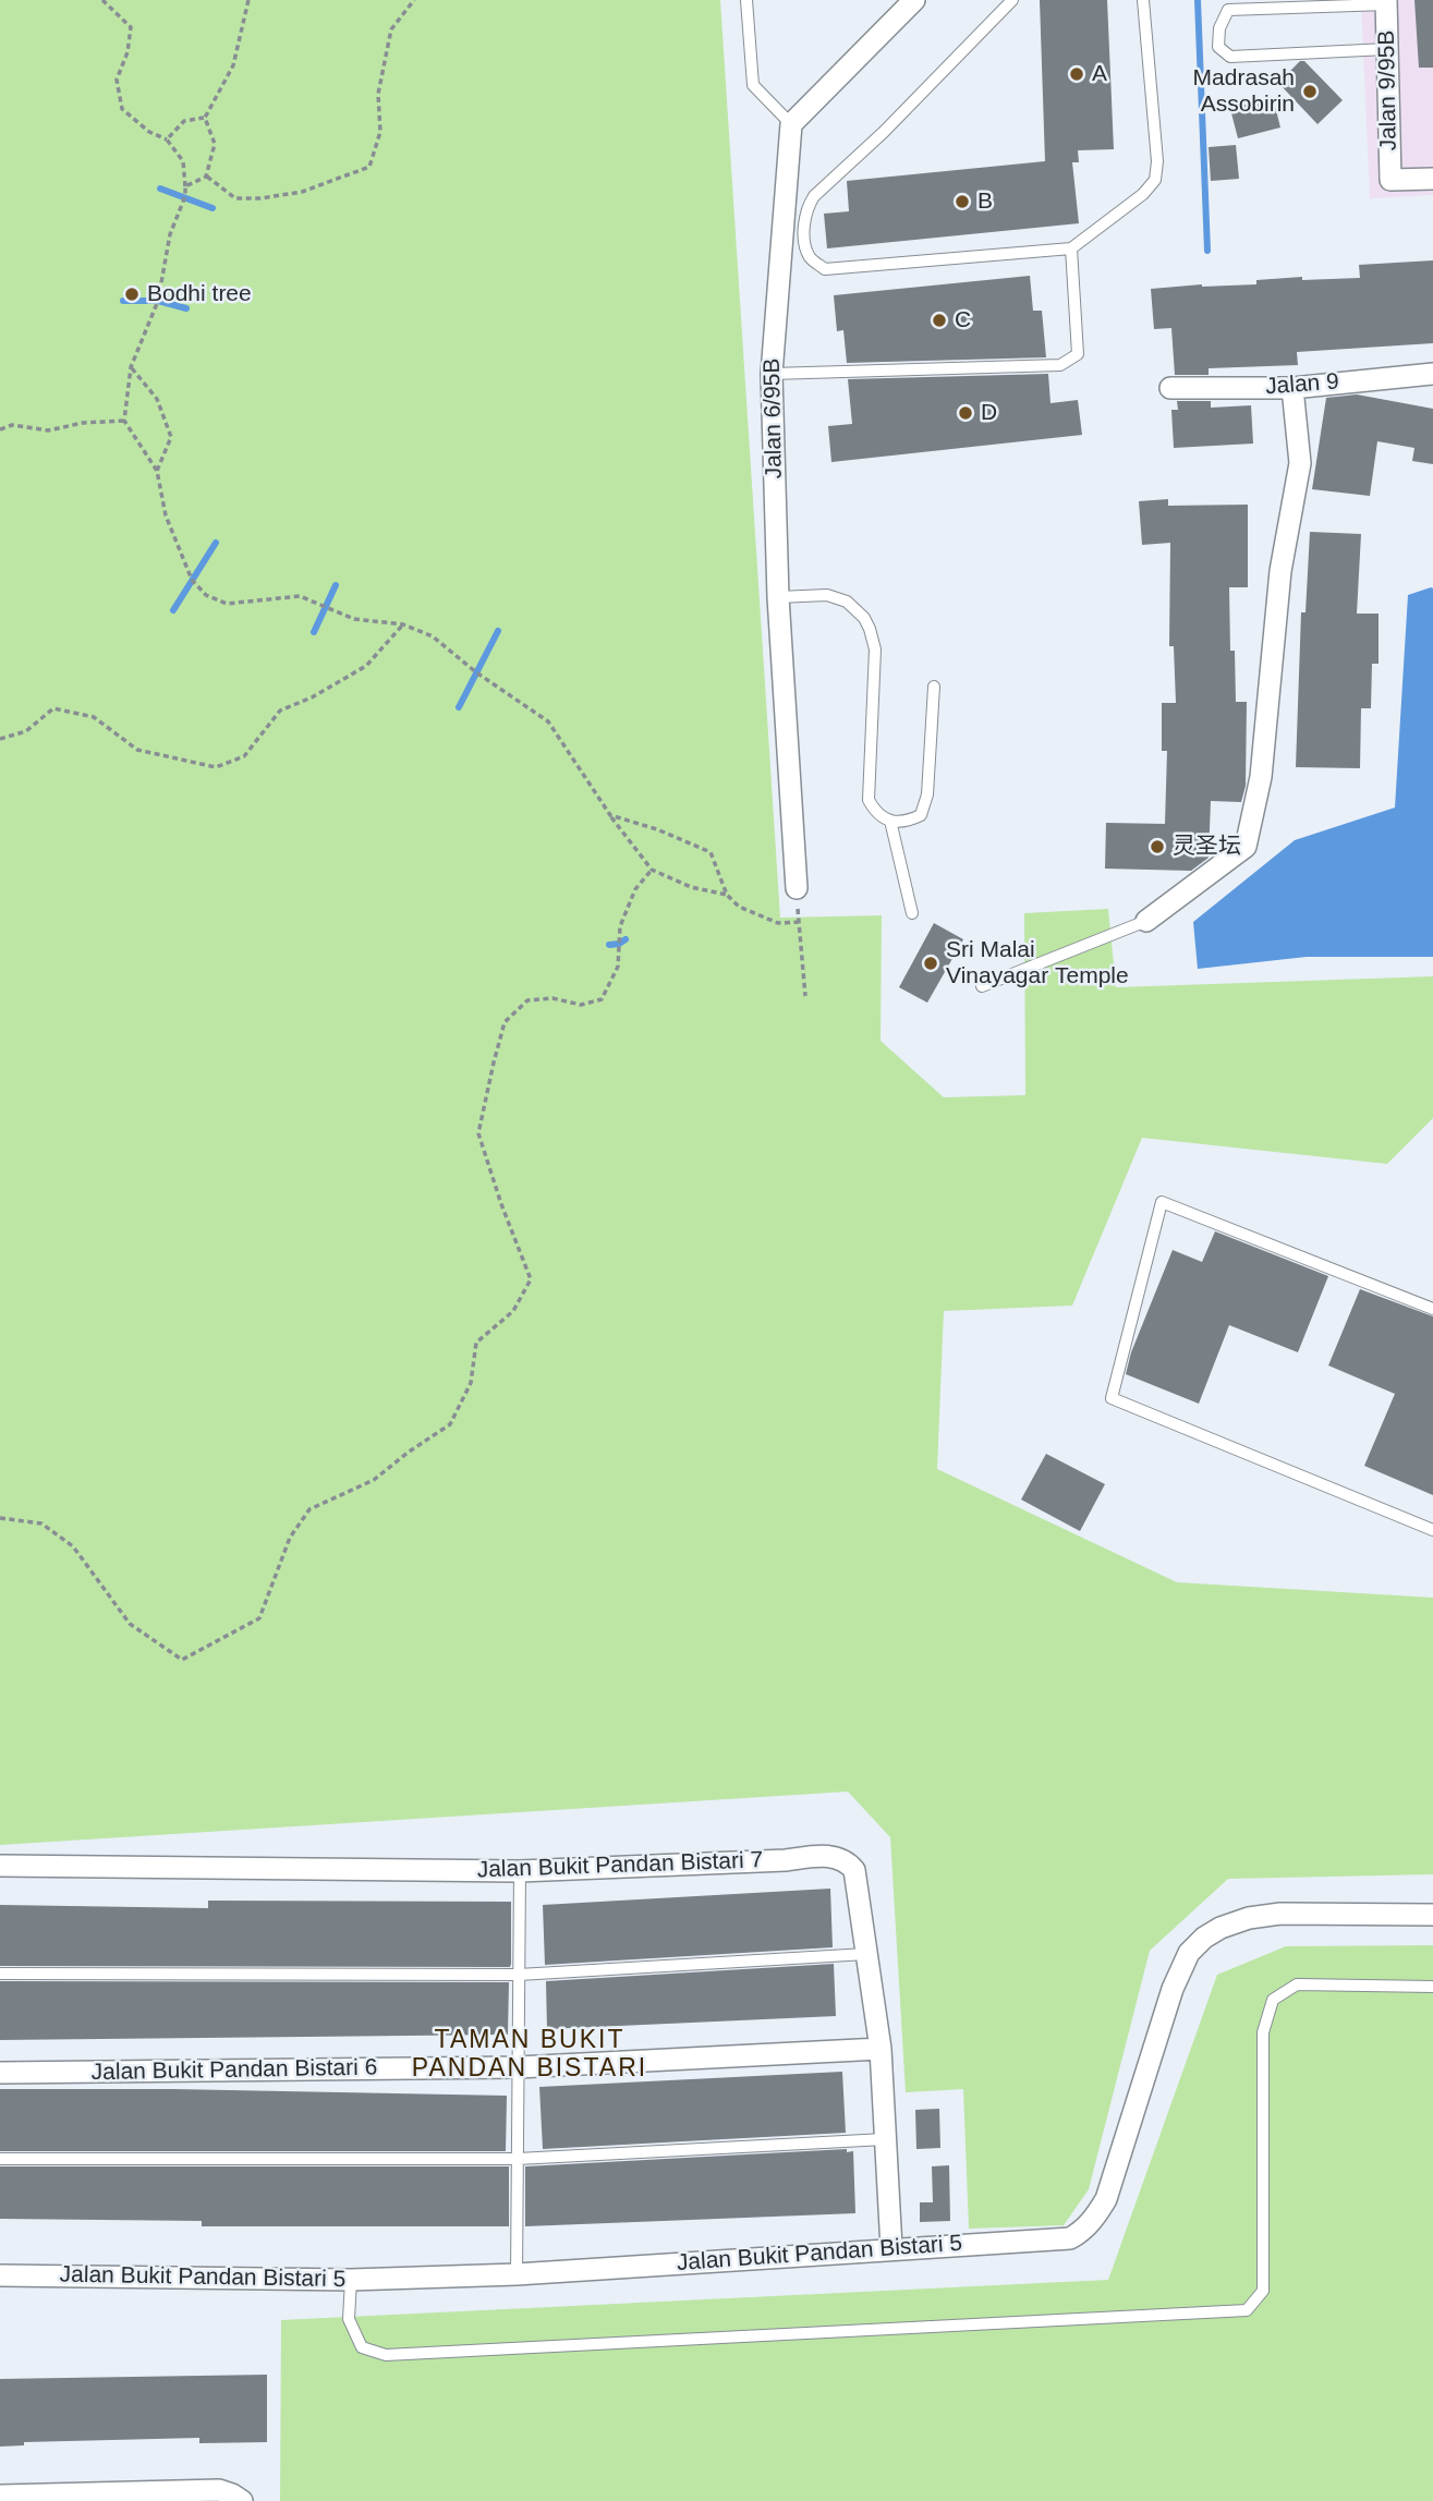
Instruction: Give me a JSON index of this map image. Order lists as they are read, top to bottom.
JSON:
{
  "streets": {
    "street": [
      "Jalan 9/95B",
      "Jalan 9",
      "Jalan 6/95B",
      "Jalan Bukit Pandan Bistari 7",
      "Jalan Bukit Pandan Bistari 6",
      "Jalan Bukit Pandan Bistari 5"
    ]
  },
  "crossings": [
    ["Jalan Bukit Pandan Bistari 7", "Jalan Bukit Pandan Bistari 6"],
    ["Jalan Bukit Pandan Bistari 7", "Jalan Bukit Pandan Bistari 5"]
  ],
  "districts": ["TAMAN BUKIT PANDAN BISTARI"],
  "places": [
    "A",
    "Madrasah Assobirin",
    "B",
    "Bodhi tree",
    "C",
    "D",
    "灵圣坛",
    "Sri Malai Vinayagar Temple"
  ]
}
